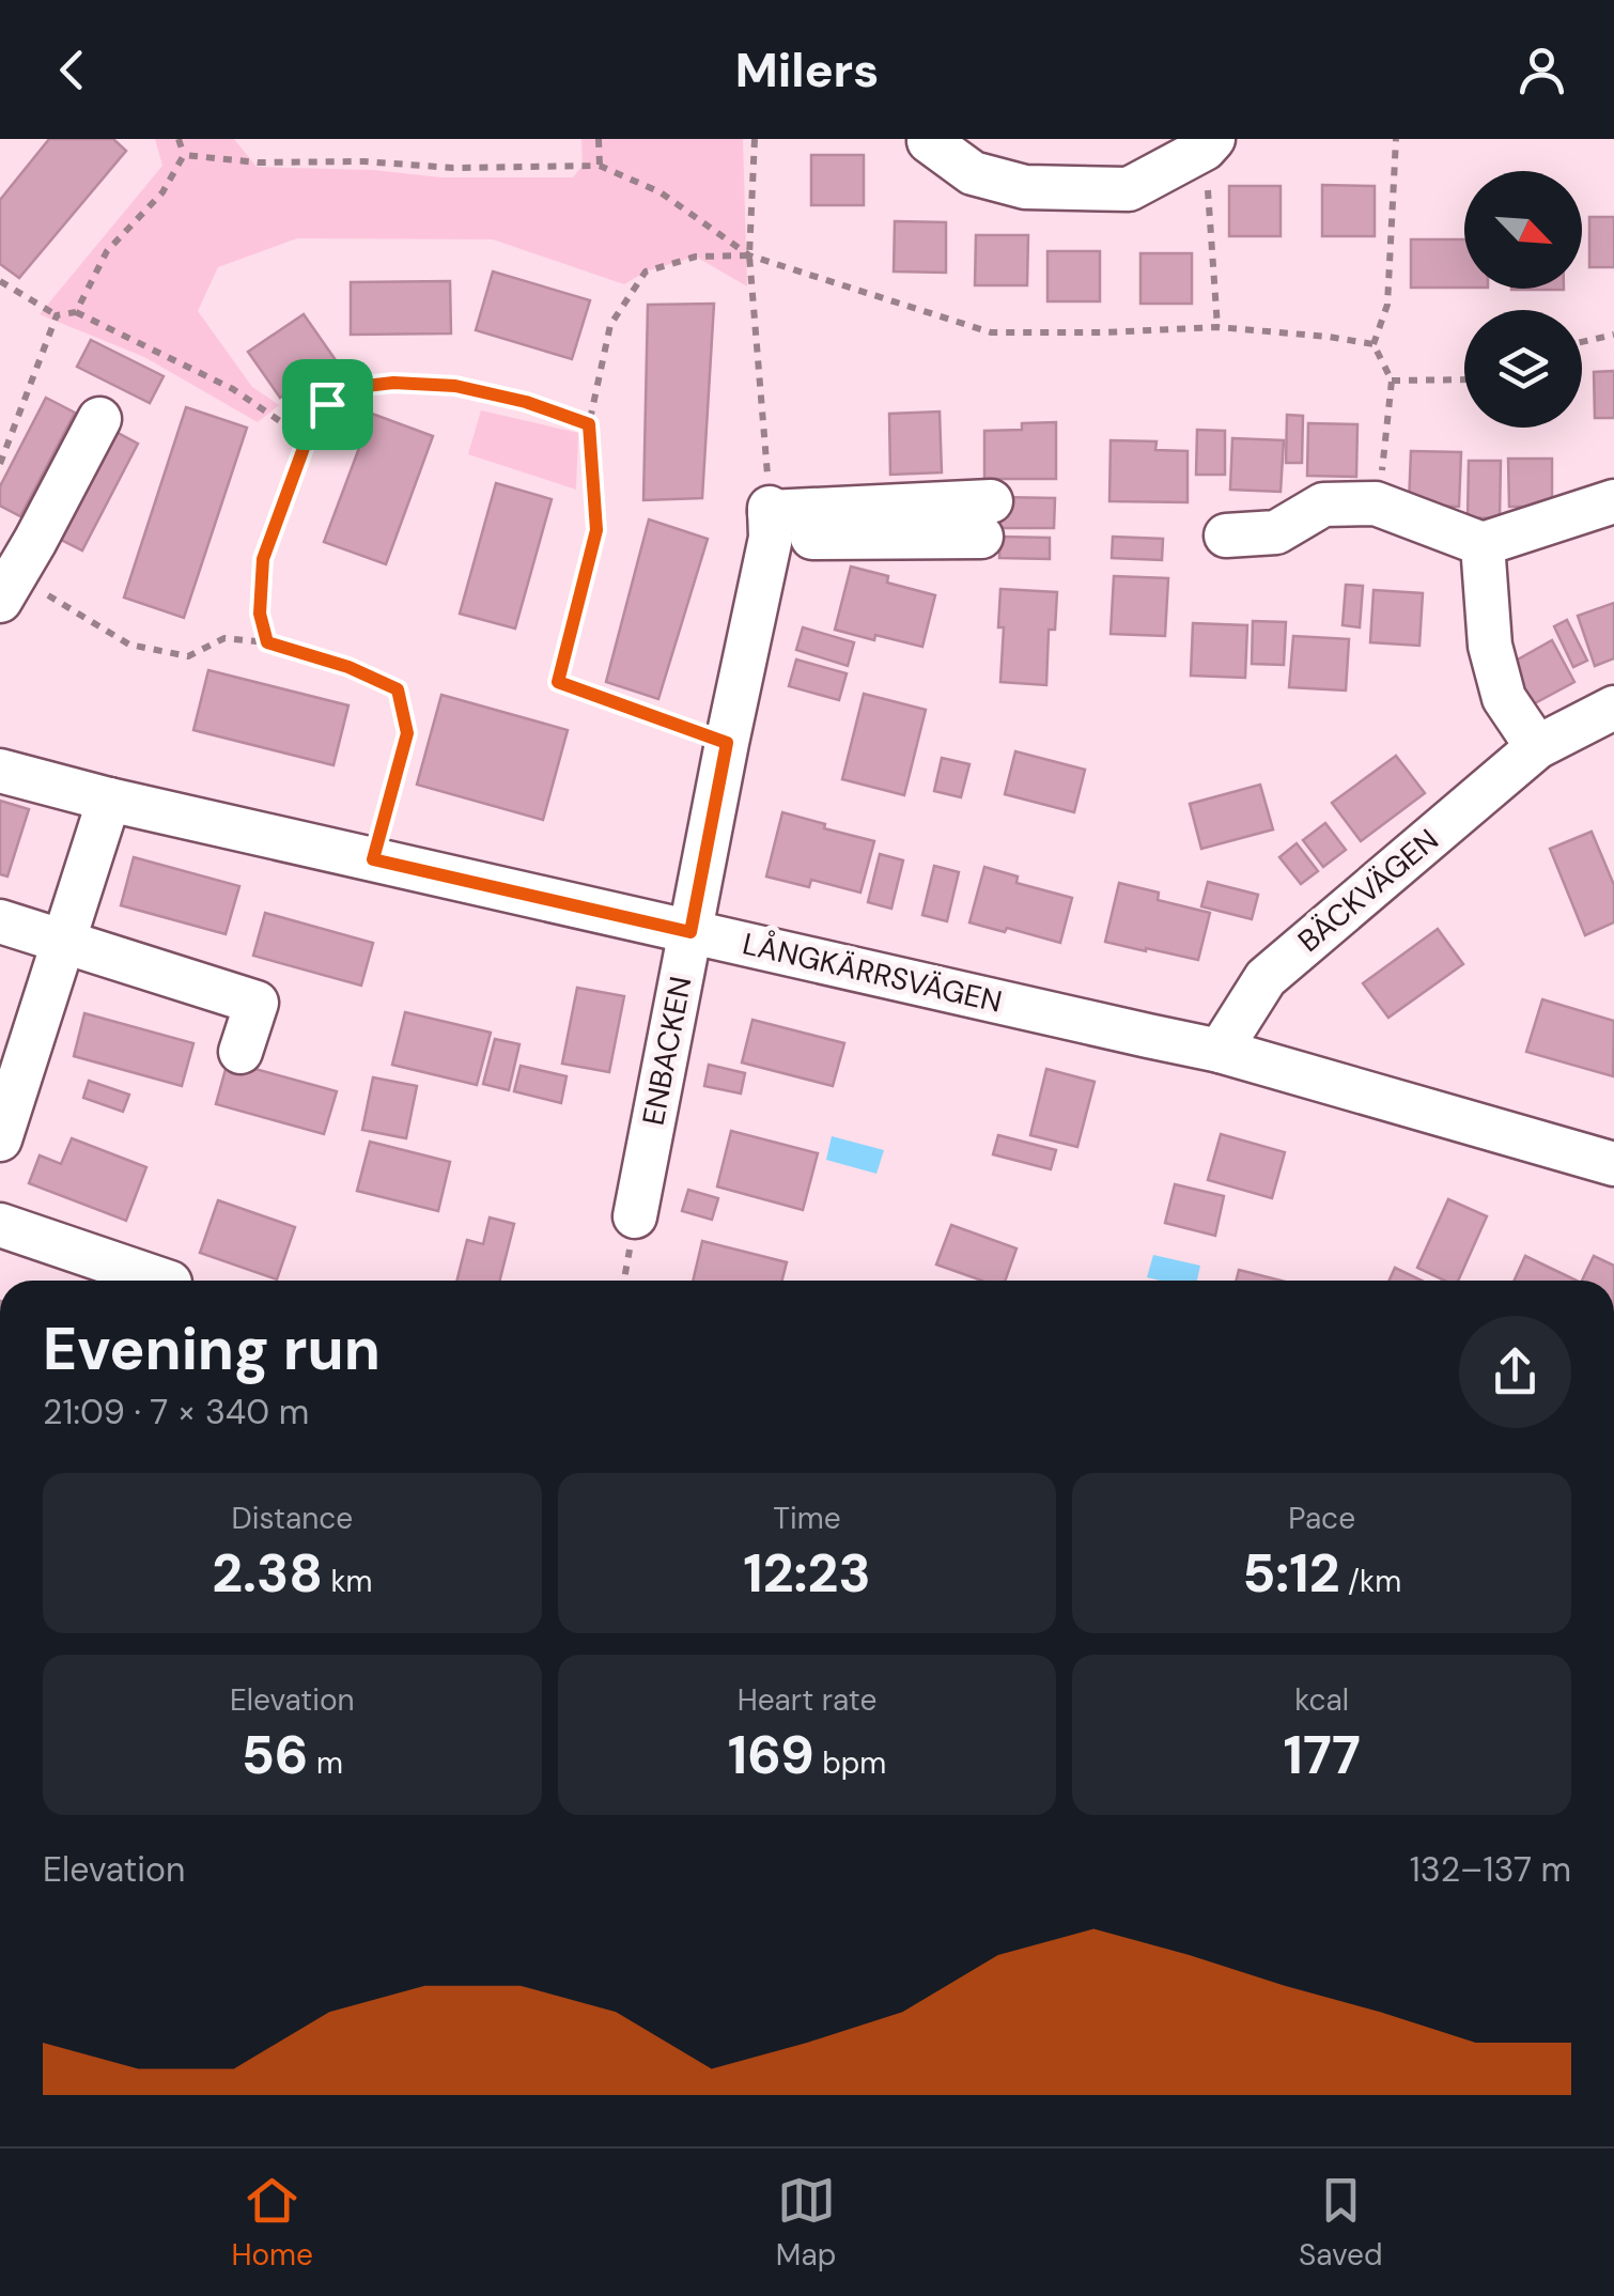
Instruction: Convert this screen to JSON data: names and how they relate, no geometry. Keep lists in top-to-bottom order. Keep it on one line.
{"streets":{"street":["BÄCKVÄGEN","LÅNGKÄRRSVÄGEN","ENBACKEN"]},"crossings":[["BÄCKVÄGEN","LÅNGKÄRRSVÄGEN"],["LÅNGKÄRRSVÄGEN","ENBACKEN"]],"north":"bottom right","page":{"header":"Milers","heading":["Evening run","21:09 · 7 × 340 m"],"stats":[["Distance","2.38 km"],["Time","12:23"],["Pace","5:12 /km"],["Elevation","56 m"],["Heart rate","169 bpm"],["kcal","177"]],"chart":["Elevation","132–137 m"],"tabs":["Home","Map","Saved"]}}
